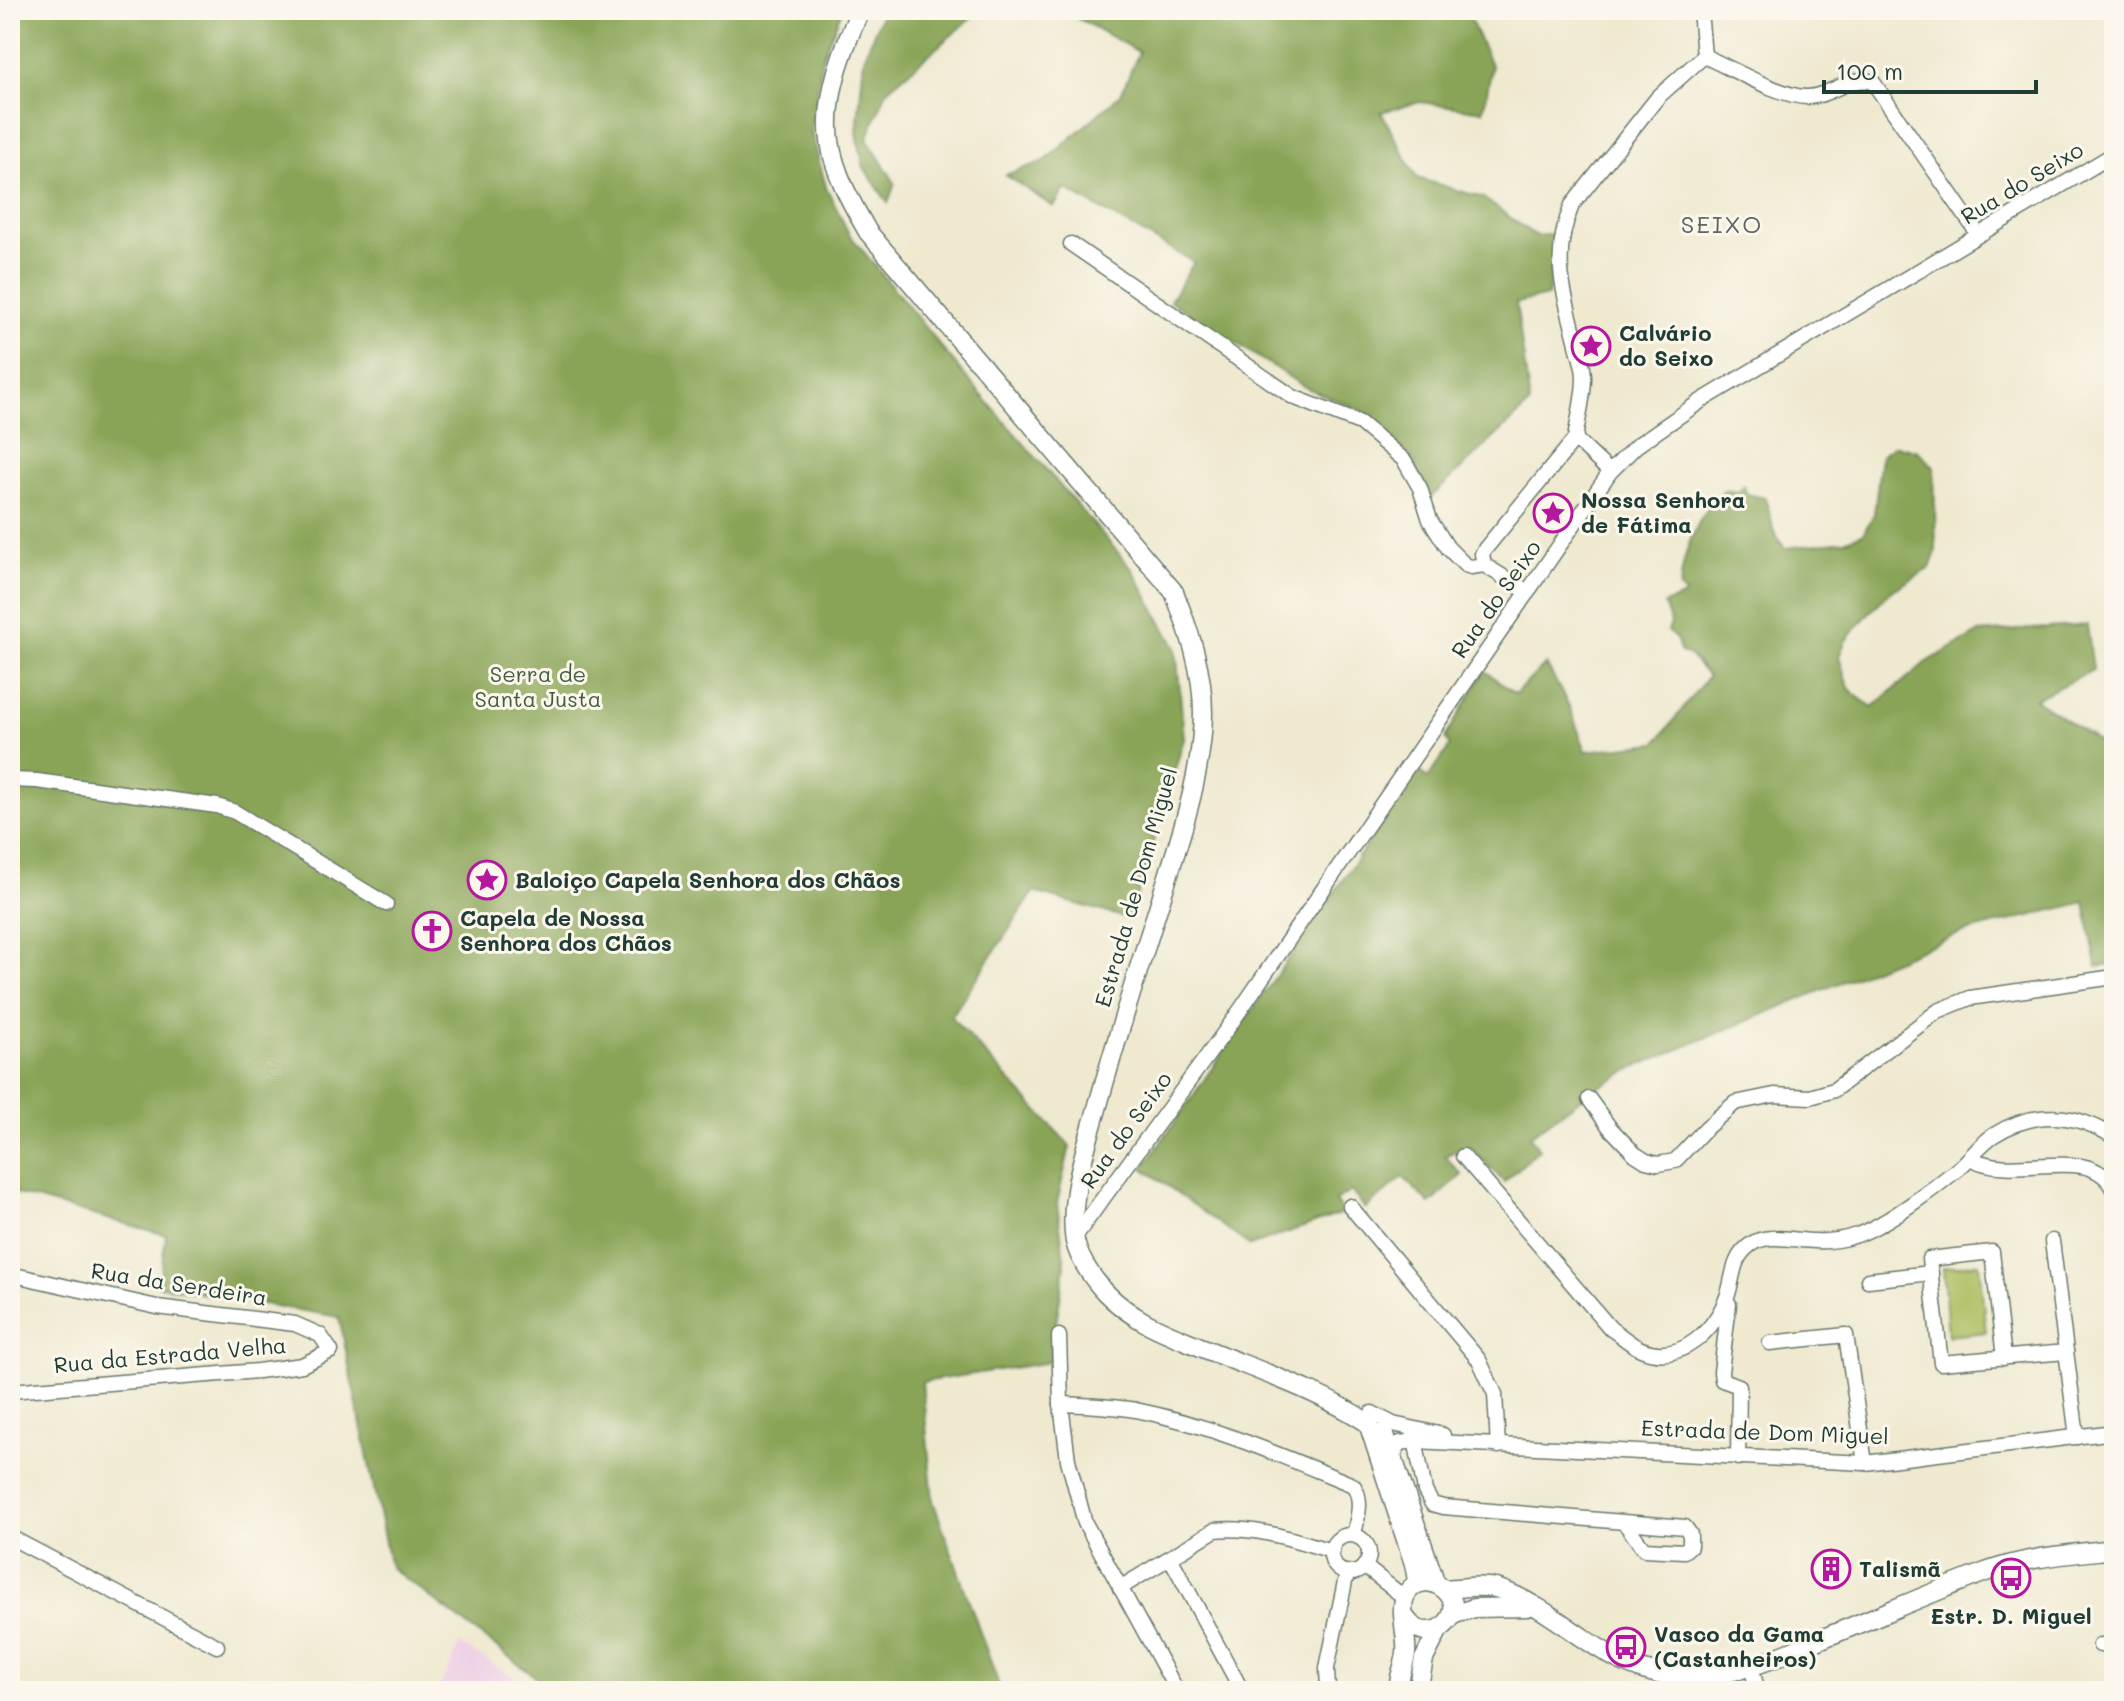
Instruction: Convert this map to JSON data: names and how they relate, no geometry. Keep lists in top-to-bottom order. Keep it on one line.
{"streets":{"main road":["Estrada de Dom Miguel"],"street":["Rua do Seixo","Rua da Serdeira","Rua da Estrada Velha"]},"crossings":[["Rua do Seixo","Estrada de Dom Miguel"],["Rua da Serdeira","Rua da Estrada Velha"]],"districts":["SEIXO"],"parks":["Serra de Santa Justa"],"places":{"place":["Calvário do Seixo","Nossa Senhora de Fátima","Baloiço Capela Senhora dos Chãos"],"church":["Capela de Nossa Senhora dos Chãos"],"building":["Talismã"],"bus stop":["Estr. D. Miguel","Vasco da Gama (Castanheiros)"]},"scale_bar":"100 m"}
